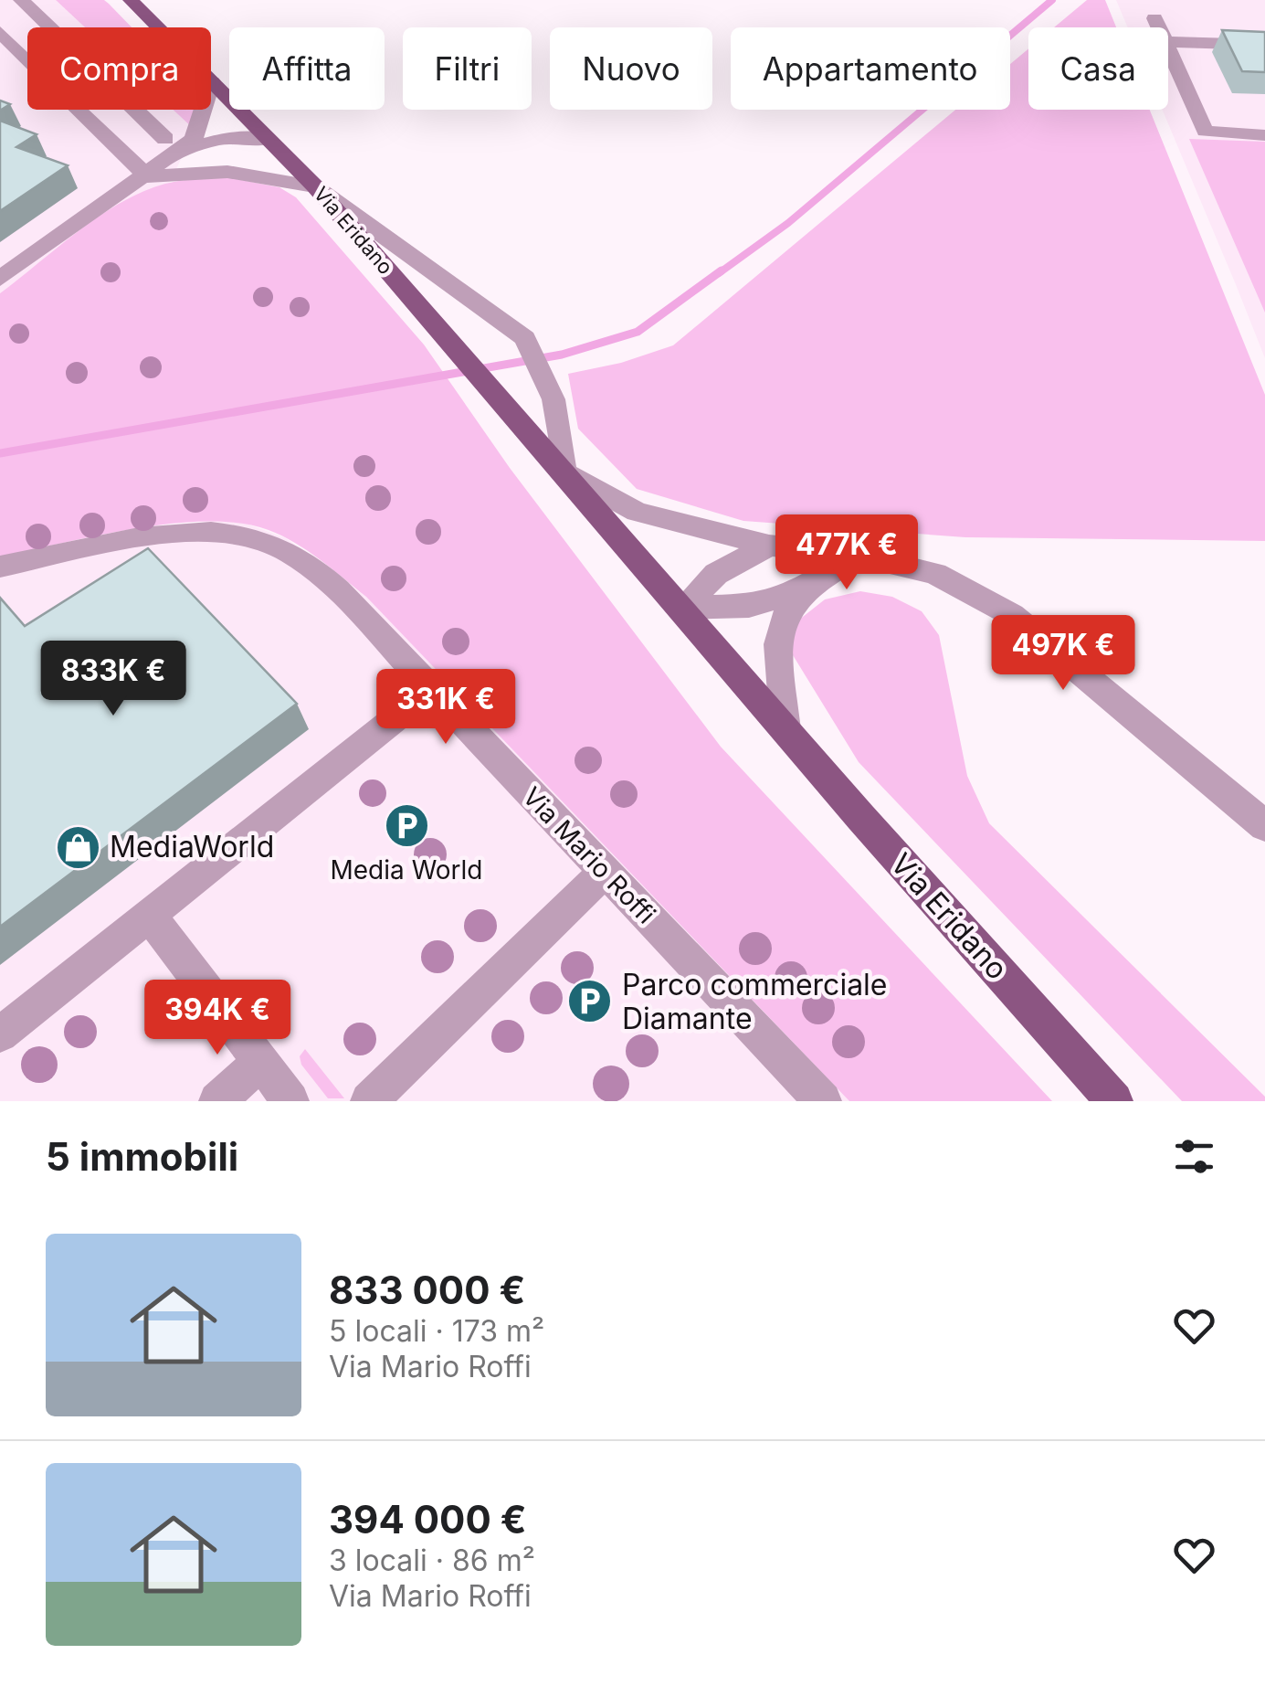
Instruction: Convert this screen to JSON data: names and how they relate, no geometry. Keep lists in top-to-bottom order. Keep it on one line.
{"streets":{"main road":["Via Eridano"],"street":["Via Mario Roffi"]},"places":{"parking":["Media World","Parco commerciale Diamante"],"shop":["MediaWorld"]},"page":{"chip":["Compra","Affitta","Filtri","Nuovo","Appartamento","Casa"],"price":["477K €","497K €","833K €","331K €","394K €"],"heading":"5 immobili","list":[{"name":"833 000 €","note":"5 locali · 173 m² · Via Mario Roffi"},{"name":"394 000 €","note":"3 locali · 86 m² · Via Mario Roffi"}]}}
